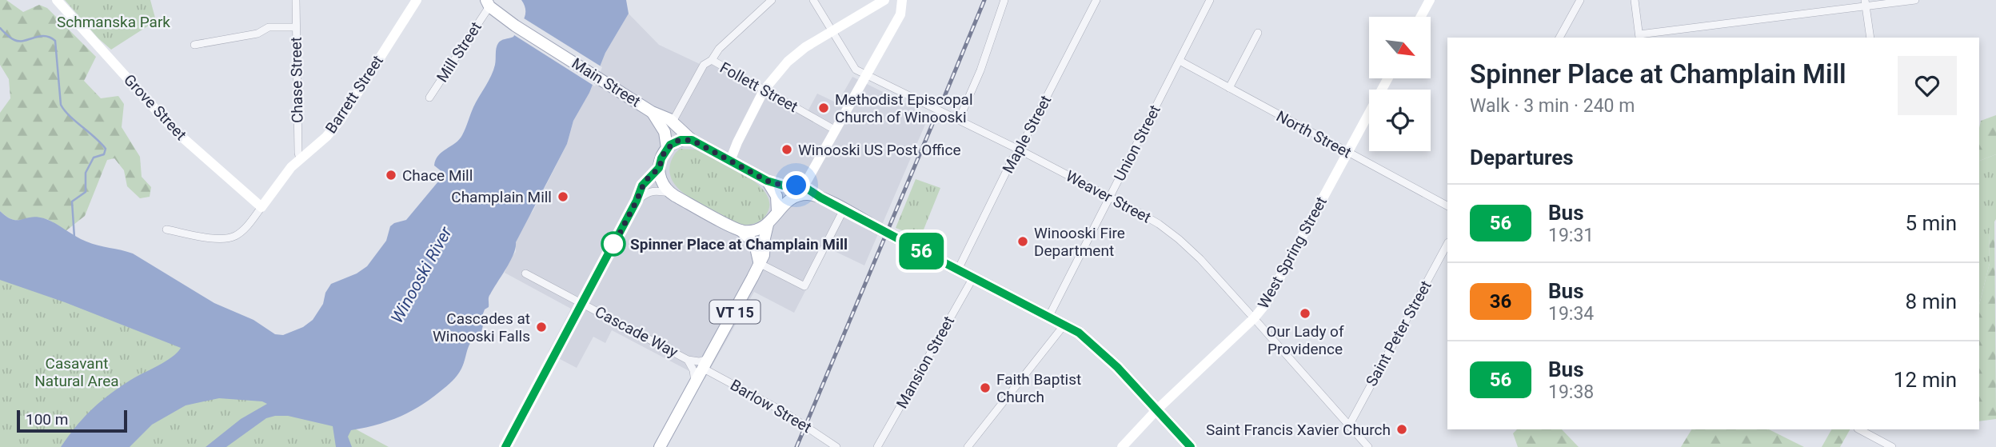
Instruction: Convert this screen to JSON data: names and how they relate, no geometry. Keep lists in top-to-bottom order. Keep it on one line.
{"streets":{"main road":["Main Street","VT 15"],"street":["Mill Street","Chase Street","Follett Street","Barrett Street","Grove Street","Maple Street","North Street","Union Street","Weaver Street","West Spring Street","Cascade Way","Saint Peter Street","Mansion Street","Barlow Street"]},"crossings":[["Mill Street","Main Street"],["Chase Street","Barrett Street"],["Main Street","Maple Street"],["Main Street","Union Street"],["Main Street","West Spring Street"],["Main Street","VT 15"],["Main Street","Mansion Street"],["Barrett Street","Grove Street"],["Maple Street","Weaver Street"],["North Street","Union Street"],["North Street","West Spring Street"],["Union Street","Weaver Street"],["Weaver Street","West Spring Street"],["Weaver Street","Saint Peter Street"],["VT 15","Cascade Way"],["VT 15","Barlow Street"],["Cascade Way","Barlow Street"]],"water":["Winooski River"],"parks":["Schmanska Park","Casavant Natural Area"],"places":["Methodist Episcopal Church of Winooski","Winooski US Post Office","Chace Mill","Champlain Mill","Winooski Fire Department","Spinner Place at Champlain Mill","Our Lady of Providence","Cascades at Winooski Falls","Faith Baptist Church","Saint Francis Xavier Church"],"lines":["bus line 56"],"scale_bar":"100 m","north":"bottom right","page":{"on_map":"56","heading":[["Spinner Place at Champlain Mill","Walk · 3 min · 240 m"],"Departures"],"list":[{"mark":"56","name":"Bus","note":"19:31","value":"5 min"},{"mark":"36","name":"Bus","note":"19:34","value":"8 min"},{"mark":"56","name":"Bus","note":"19:38","value":"12 min"}],"scale":"100 m"}}
